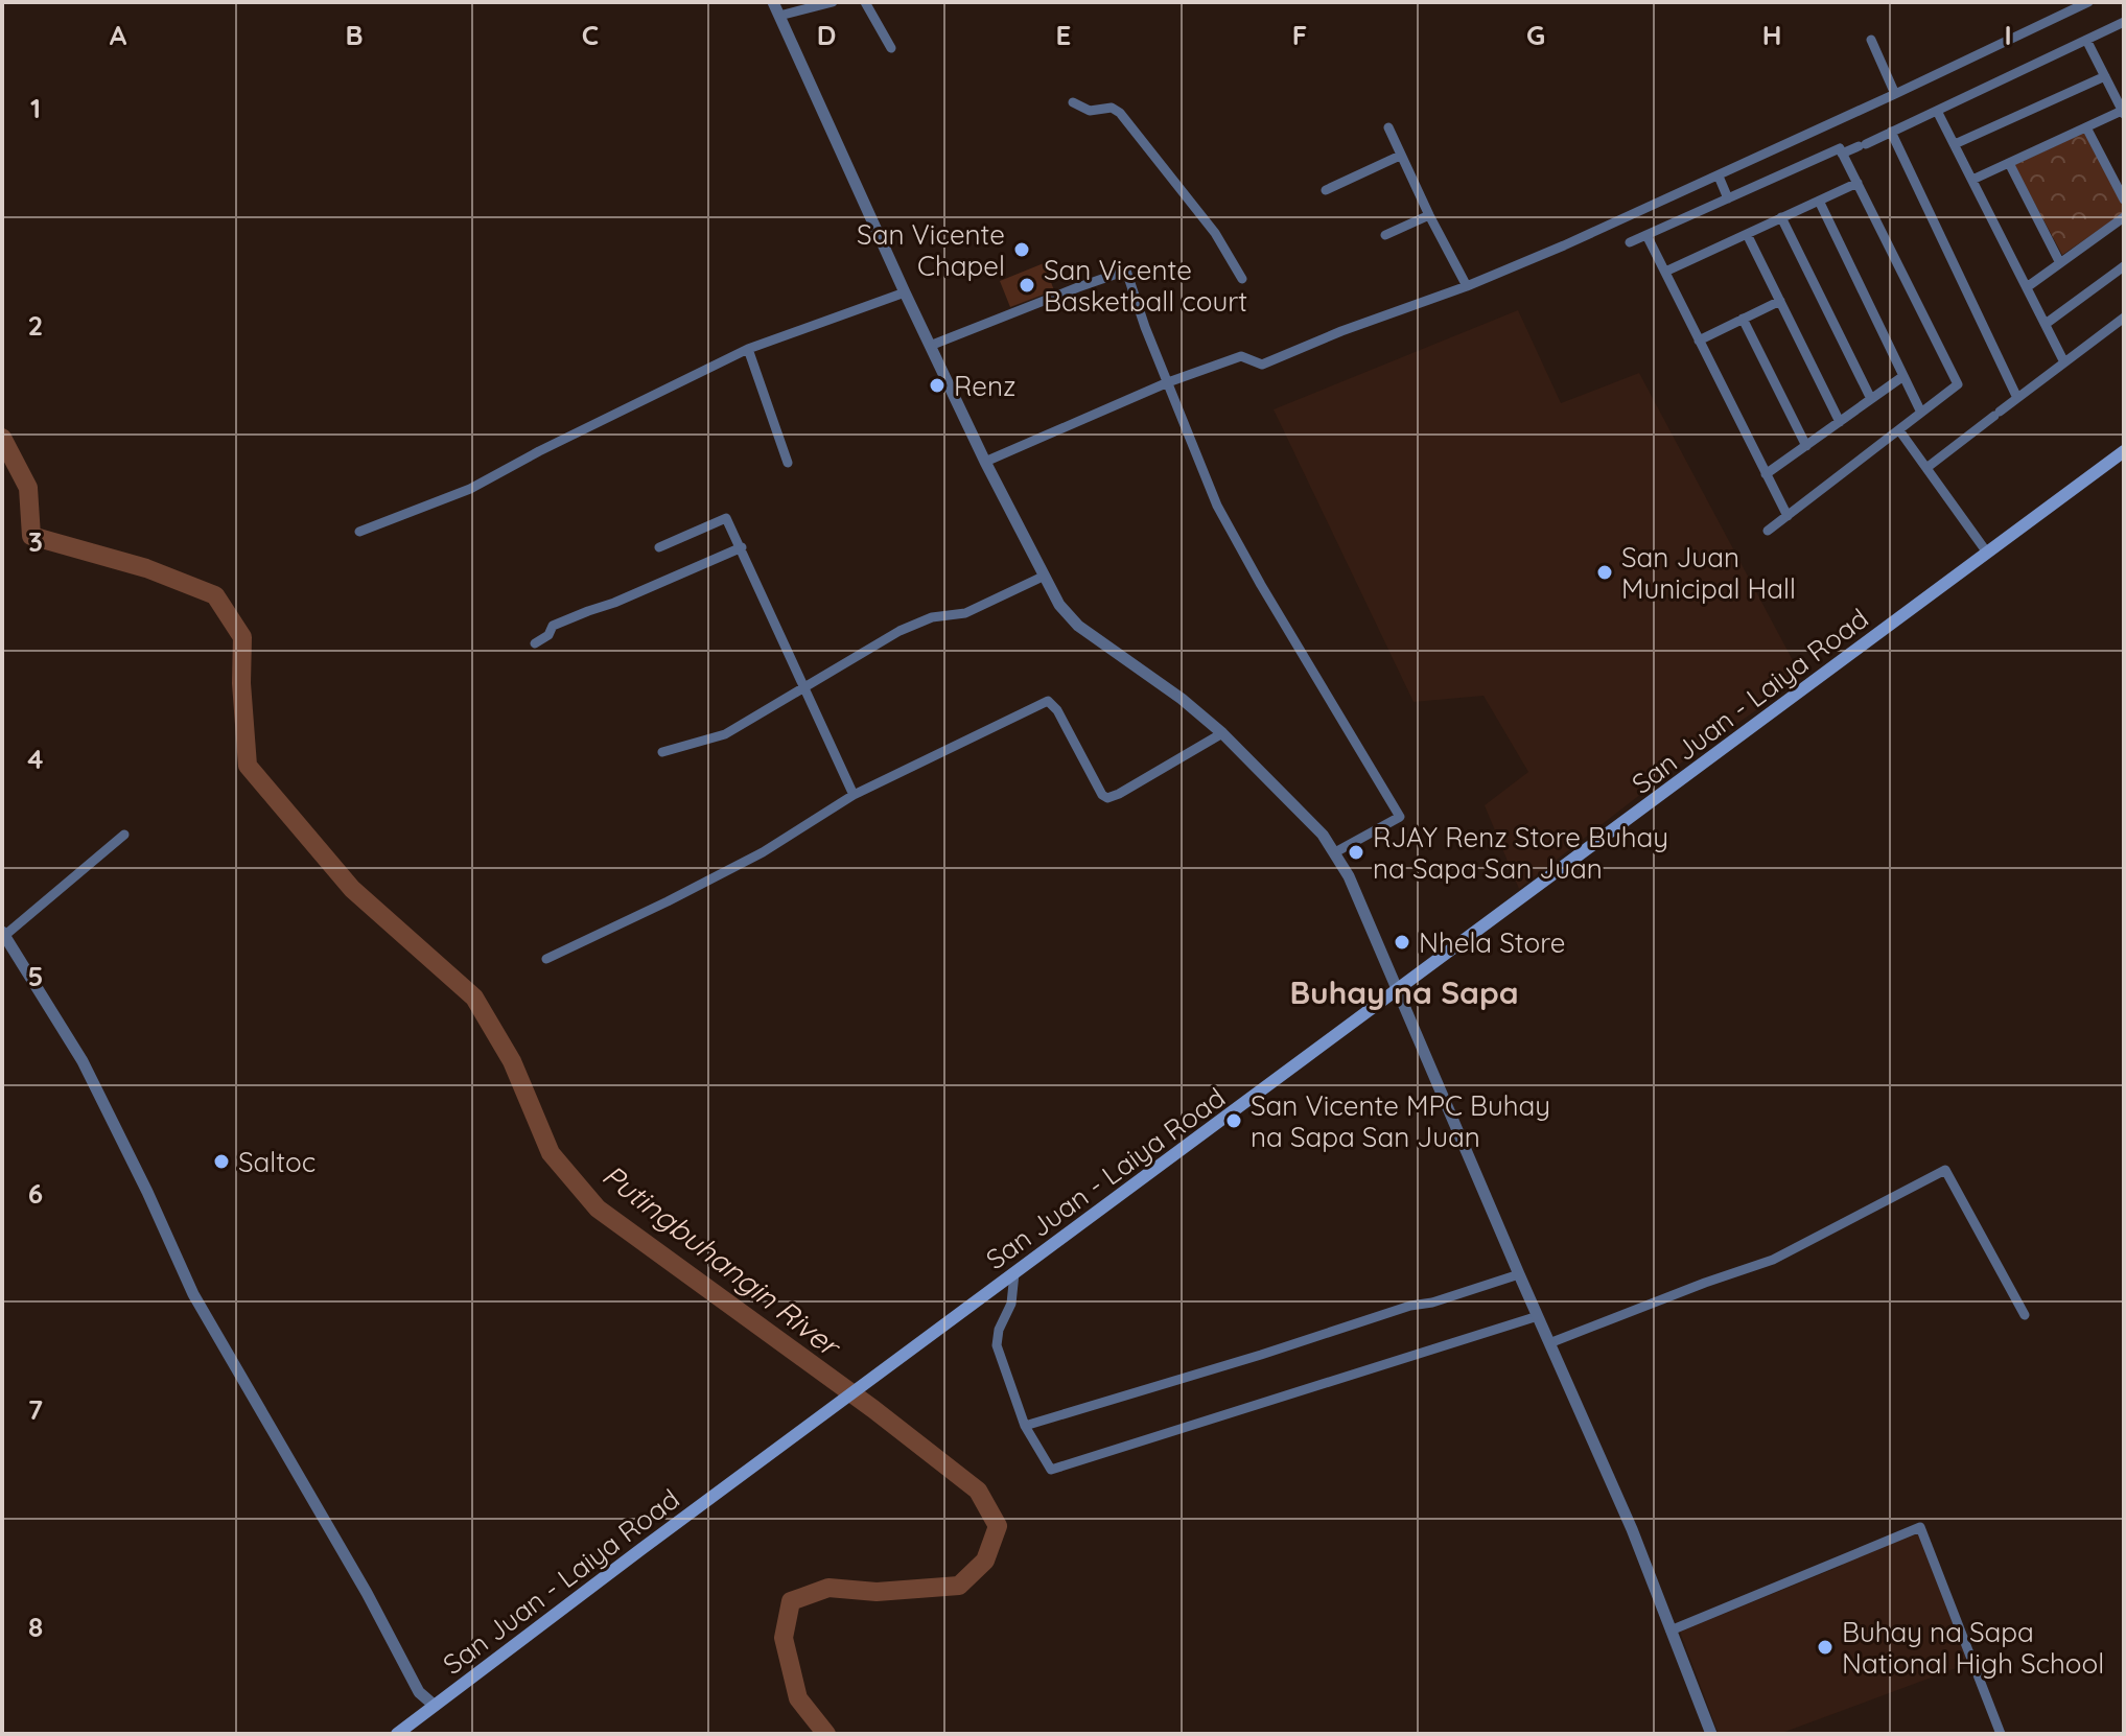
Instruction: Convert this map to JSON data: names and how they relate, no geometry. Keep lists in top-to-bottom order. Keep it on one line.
{"streets":{"main road":["San Juan - Laiya Road"]},"districts":["Buhay na Sapa"],"water":["Putingbuhangin River"],"places":["San Vicente Chapel","San Vicente Basketball court","Renz","San Juan Municipal Hall","RJAY Renz Store Buhay na Sapa San Juan","Nhela Store","San Vicente MPC Buhay na Sapa San Juan","Saltoc","Buhay na Sapa National High School"],"grid":{"columns":["A","B","C","D","E","F","G","H","I"],"rows":["1","2","3","4","5","6","7","8"]}}
